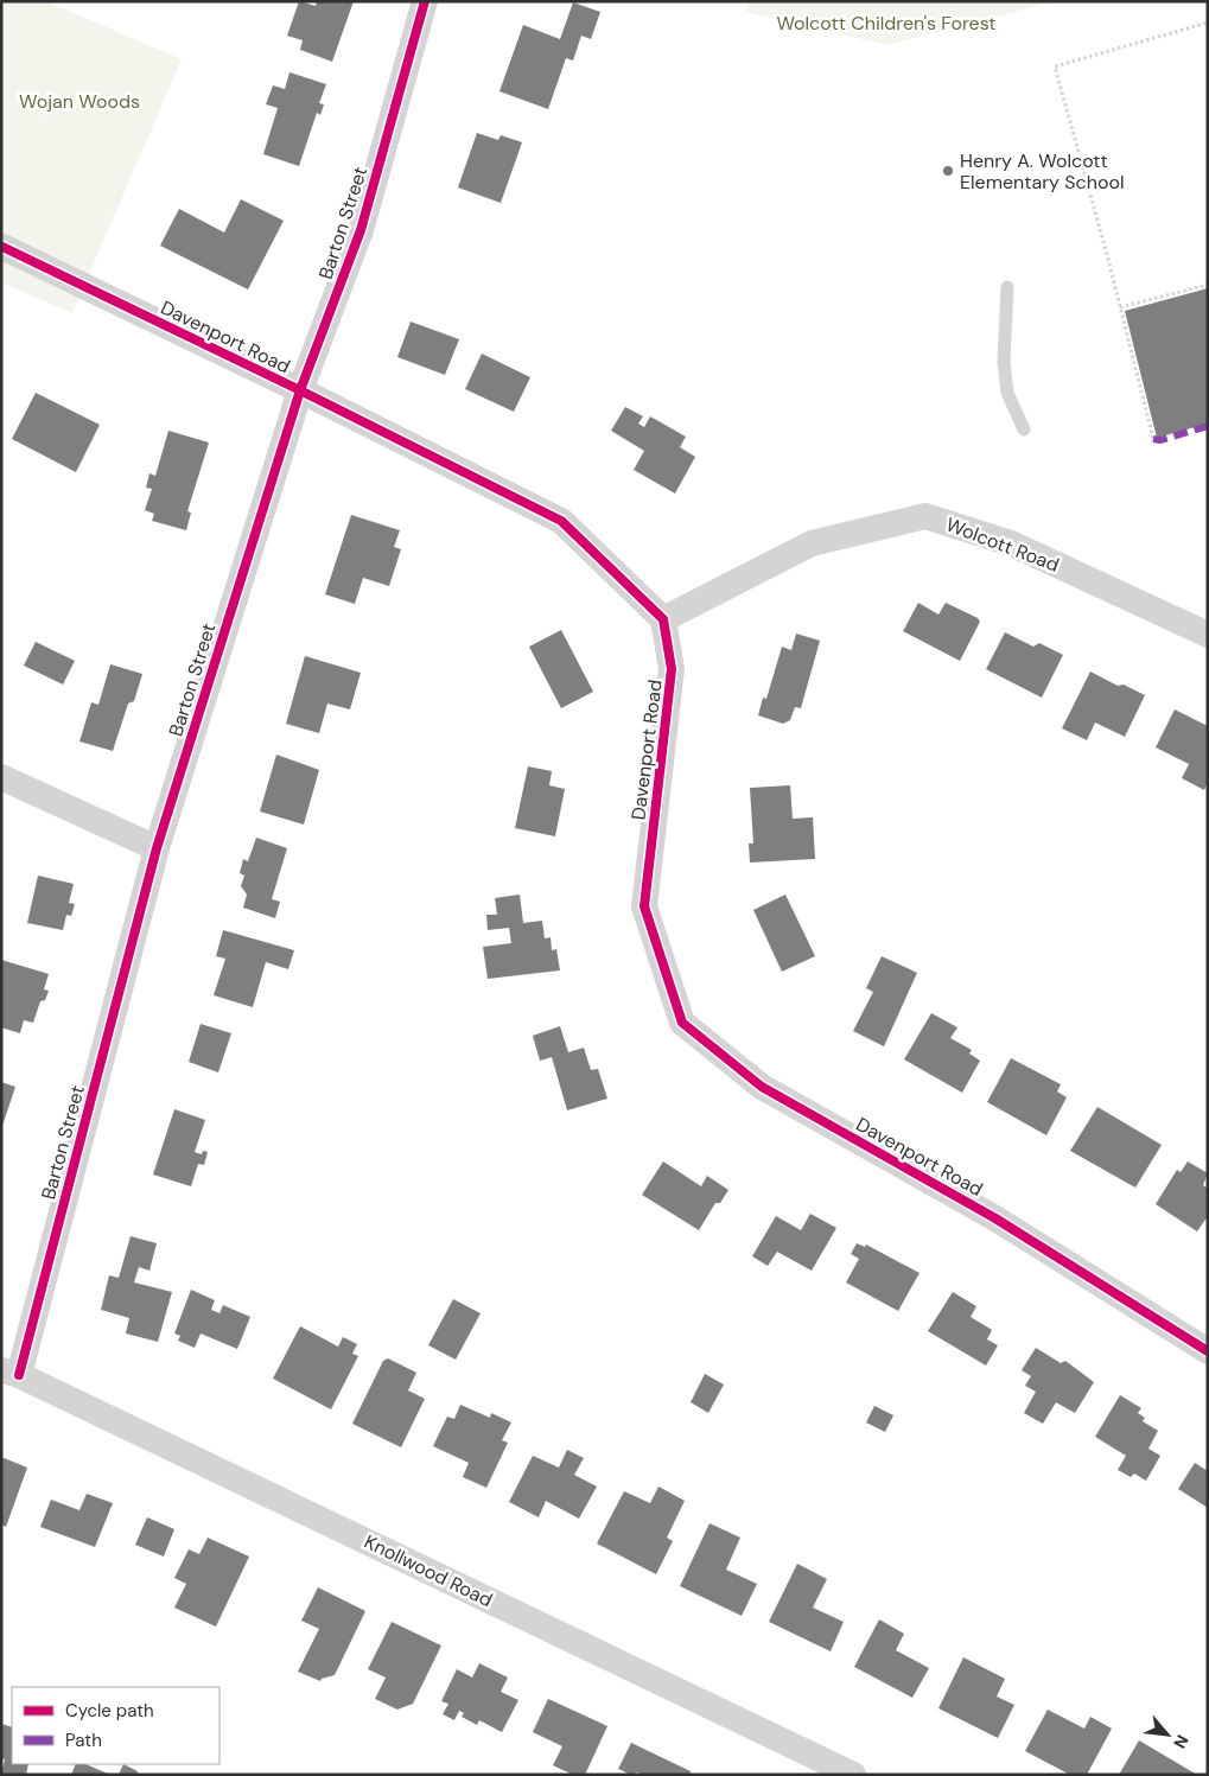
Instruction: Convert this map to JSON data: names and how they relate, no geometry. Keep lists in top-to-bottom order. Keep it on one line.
{"streets":{"street":["Barton Street","Davenport Road","Wolcott Road","Knollwood Road"]},"crossings":[["Barton Street","Davenport Road"],["Barton Street","Knollwood Road"],["Davenport Road","Wolcott Road"]],"parks":["Wolcott Children's Forest","Wojan Woods"],"places":["Henry A. Wolcott Elementary School"],"legend":["Cycle path","Path"],"north":"bottom right"}
